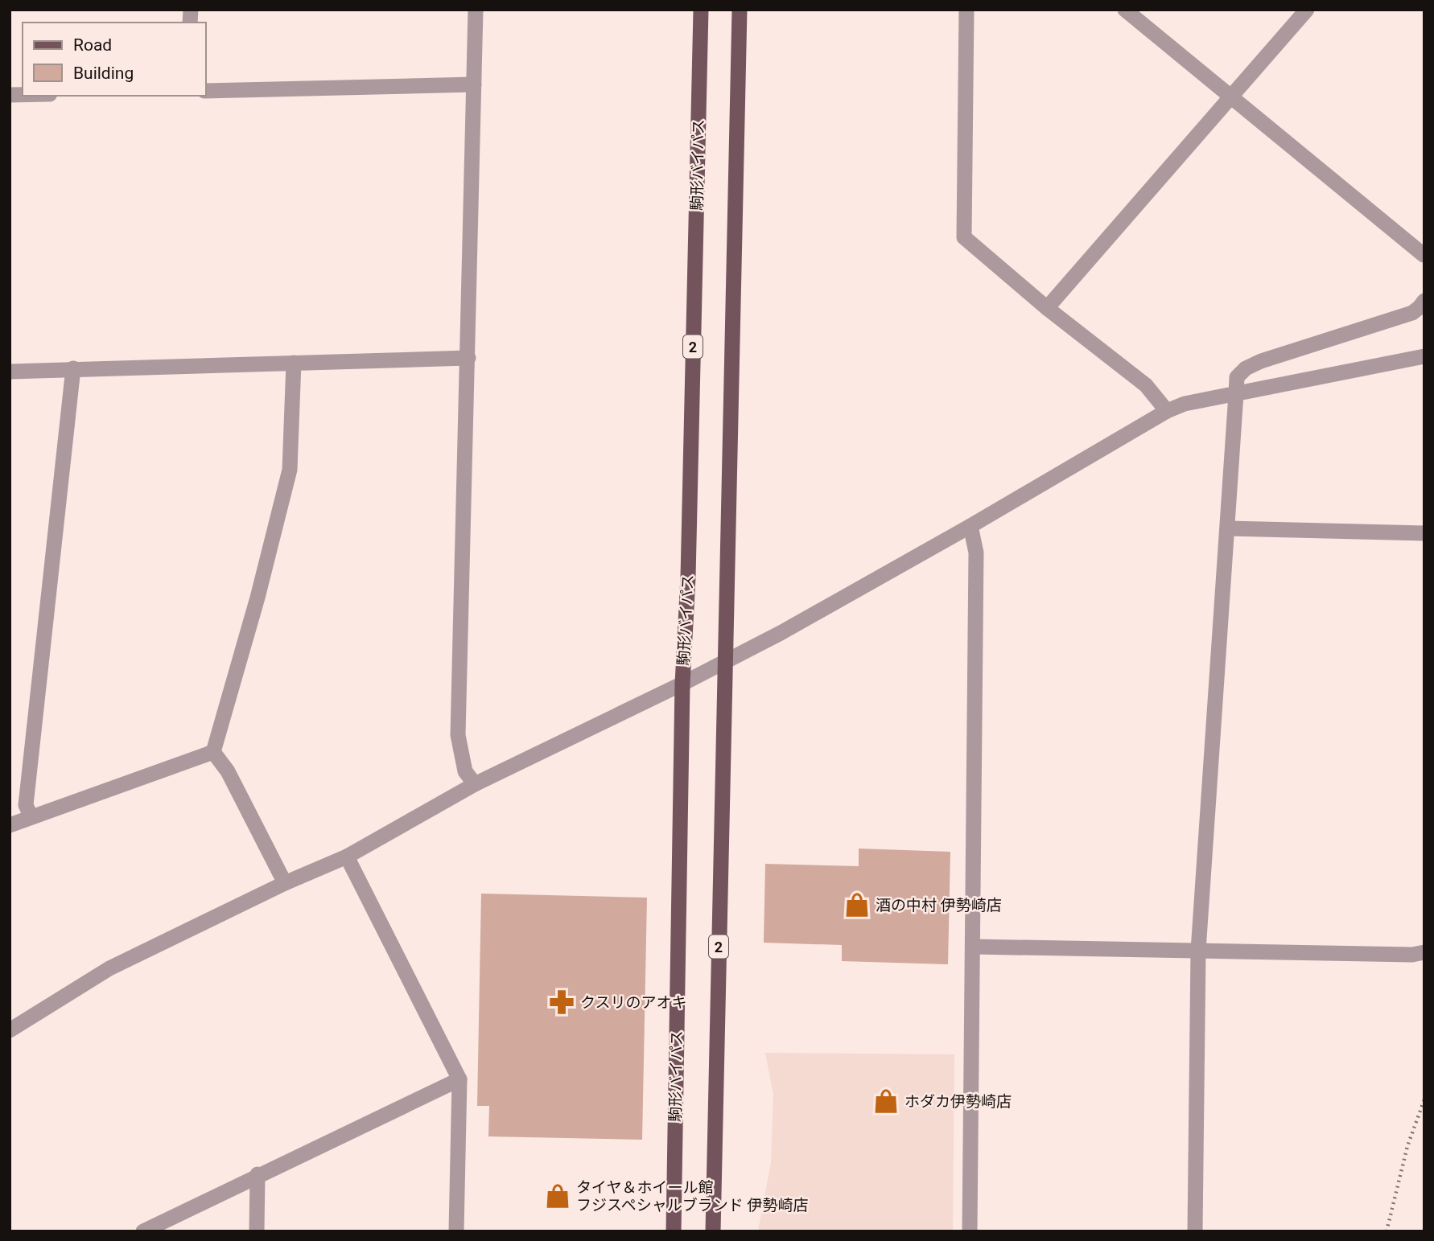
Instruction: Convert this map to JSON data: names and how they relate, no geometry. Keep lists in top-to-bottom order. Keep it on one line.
{"streets":{"main road":["駒形バイパス","2"]},"places":{"shop":["酒の中村 伊勢崎店","ホダカ伊勢崎店","タイヤ＆ホイール館 フジスペシャルブランド 伊勢崎店"],"pharmacy":["クスリのアオキ"]},"legend":["Road","Building"]}
